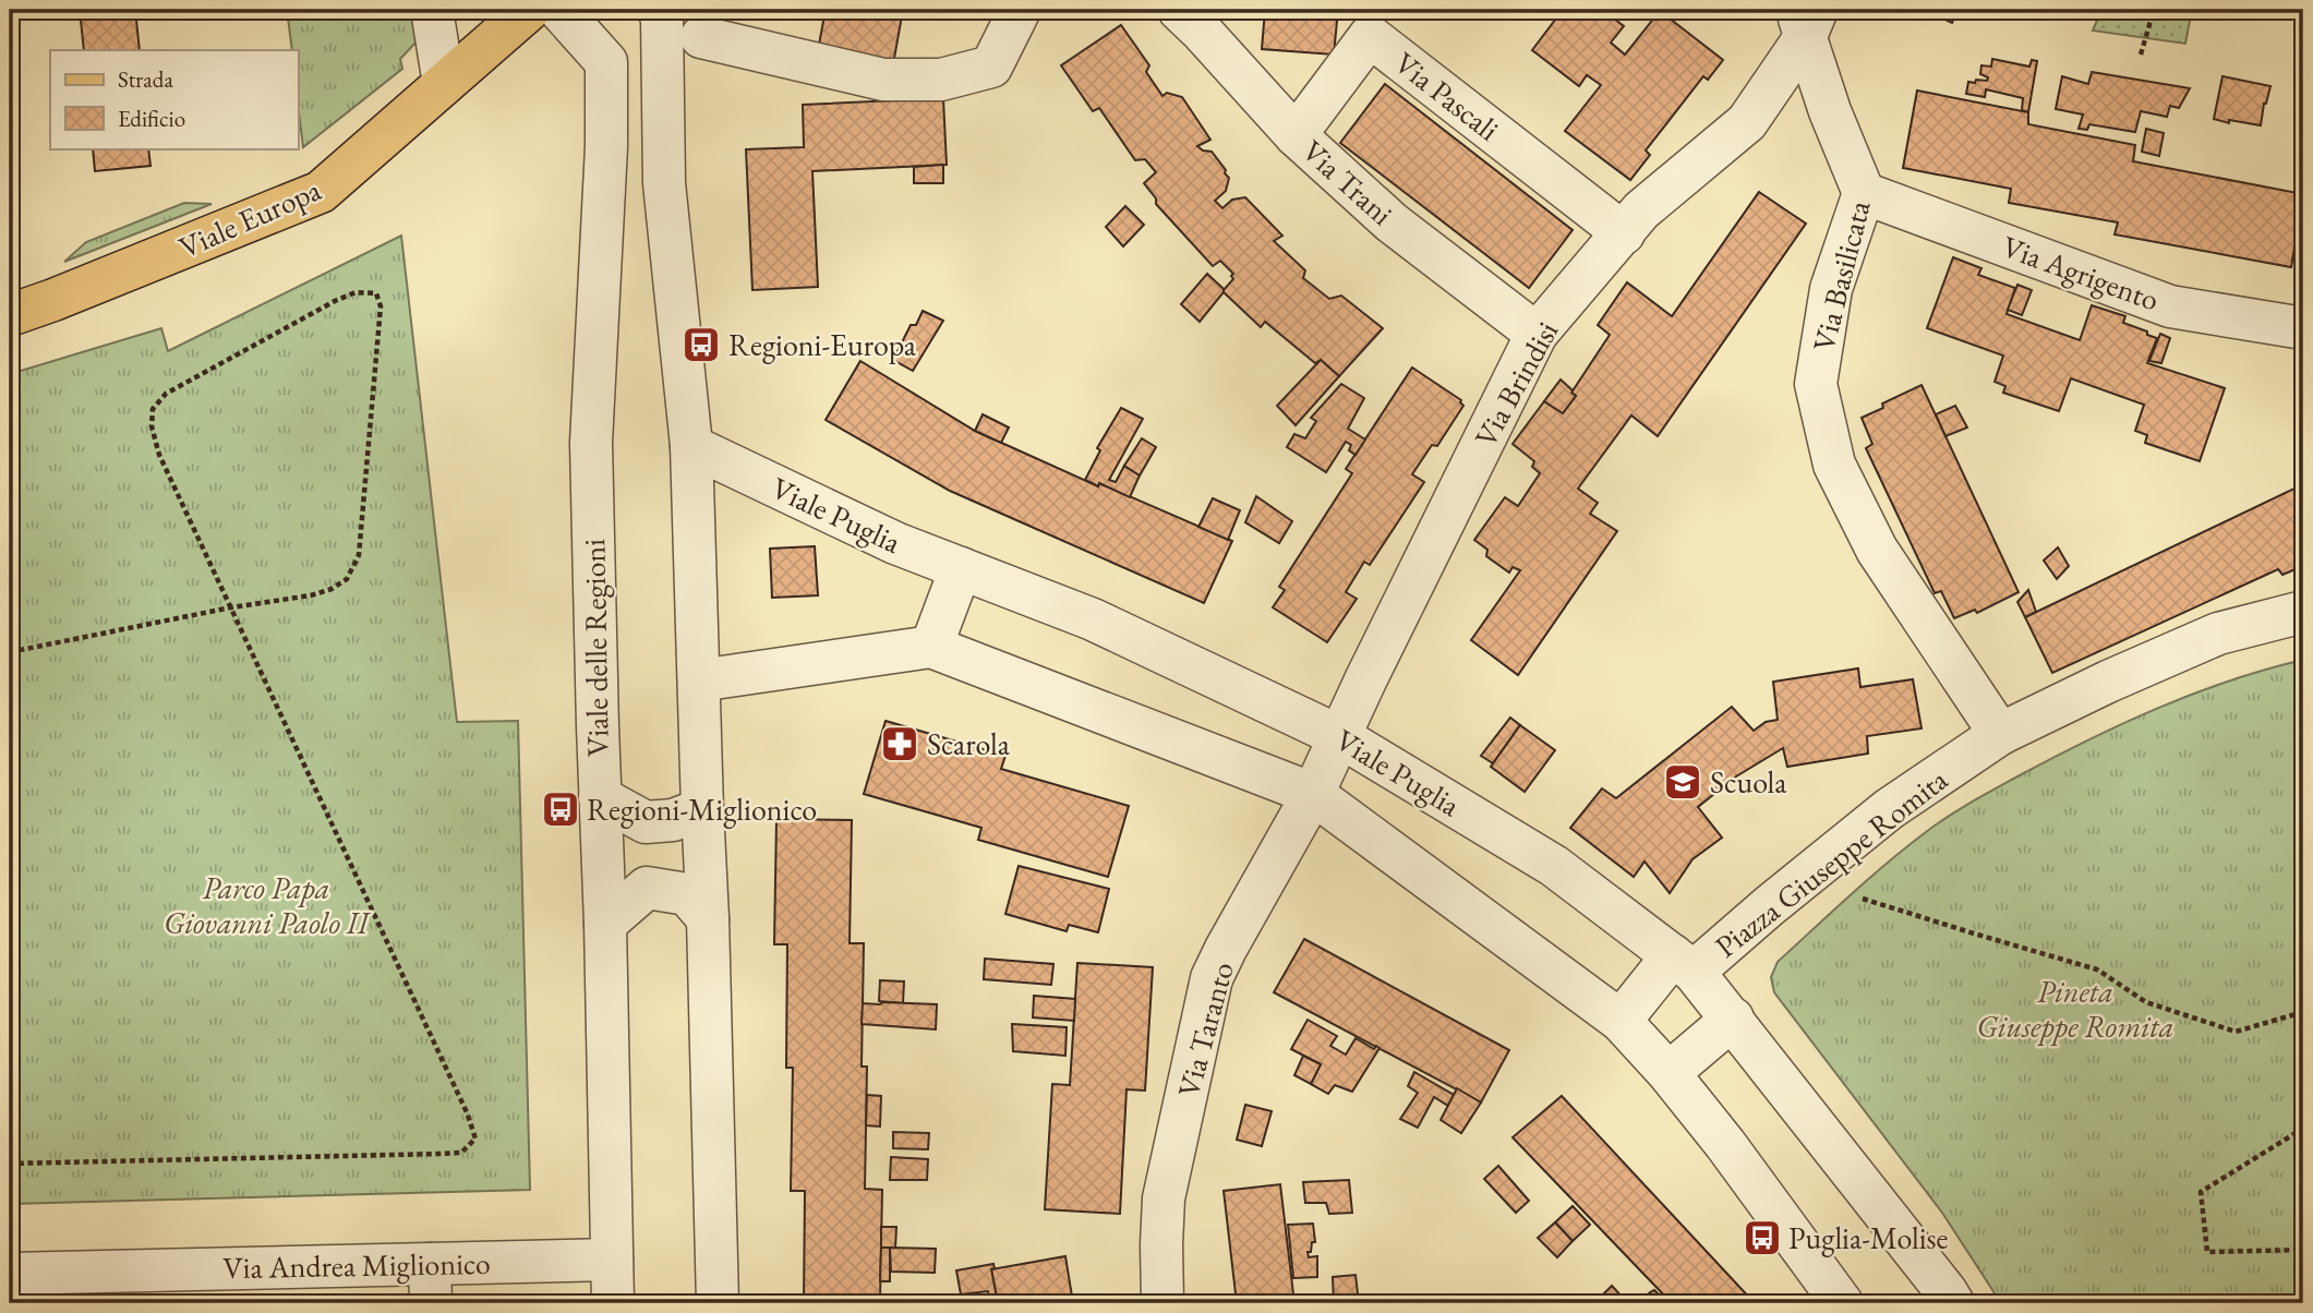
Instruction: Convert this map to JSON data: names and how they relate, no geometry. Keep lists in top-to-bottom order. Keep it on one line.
{"streets":{"main road":["Viale Europa"],"street":["Via Pascali","Via Trani","Via Agrigento","Via Basilicata","Via Brindisi","Viale Puglia","Viale delle Regioni","Piazza Giuseppe Romita","Via Taranto","Via Andrea Miglionico"]},"crossings":[["Via Pascali","Via Trani"],["Via Pascali","Via Brindisi"],["Via Trani","Via Brindisi"],["Via Agrigento","Via Basilicata"],["Via Basilicata","Via Brindisi"],["Via Basilicata","Piazza Giuseppe Romita"],["Via Brindisi","Viale Puglia"],["Via Brindisi","Via Taranto"],["Viale Puglia","Piazza Giuseppe Romita"],["Viale Puglia","Via Taranto"],["Viale delle Regioni","Via Andrea Miglionico"]],"parks":["Parco Papa Giovanni Paolo II","Pineta Giuseppe Romita"],"places":{"bus stop":["Regioni-Europa","Regioni-Miglionico","Puglia-Molise"],"pharmacy":["Scarola"],"school or university":["Scuola"]},"legend":["Strada","Edificio"]}
